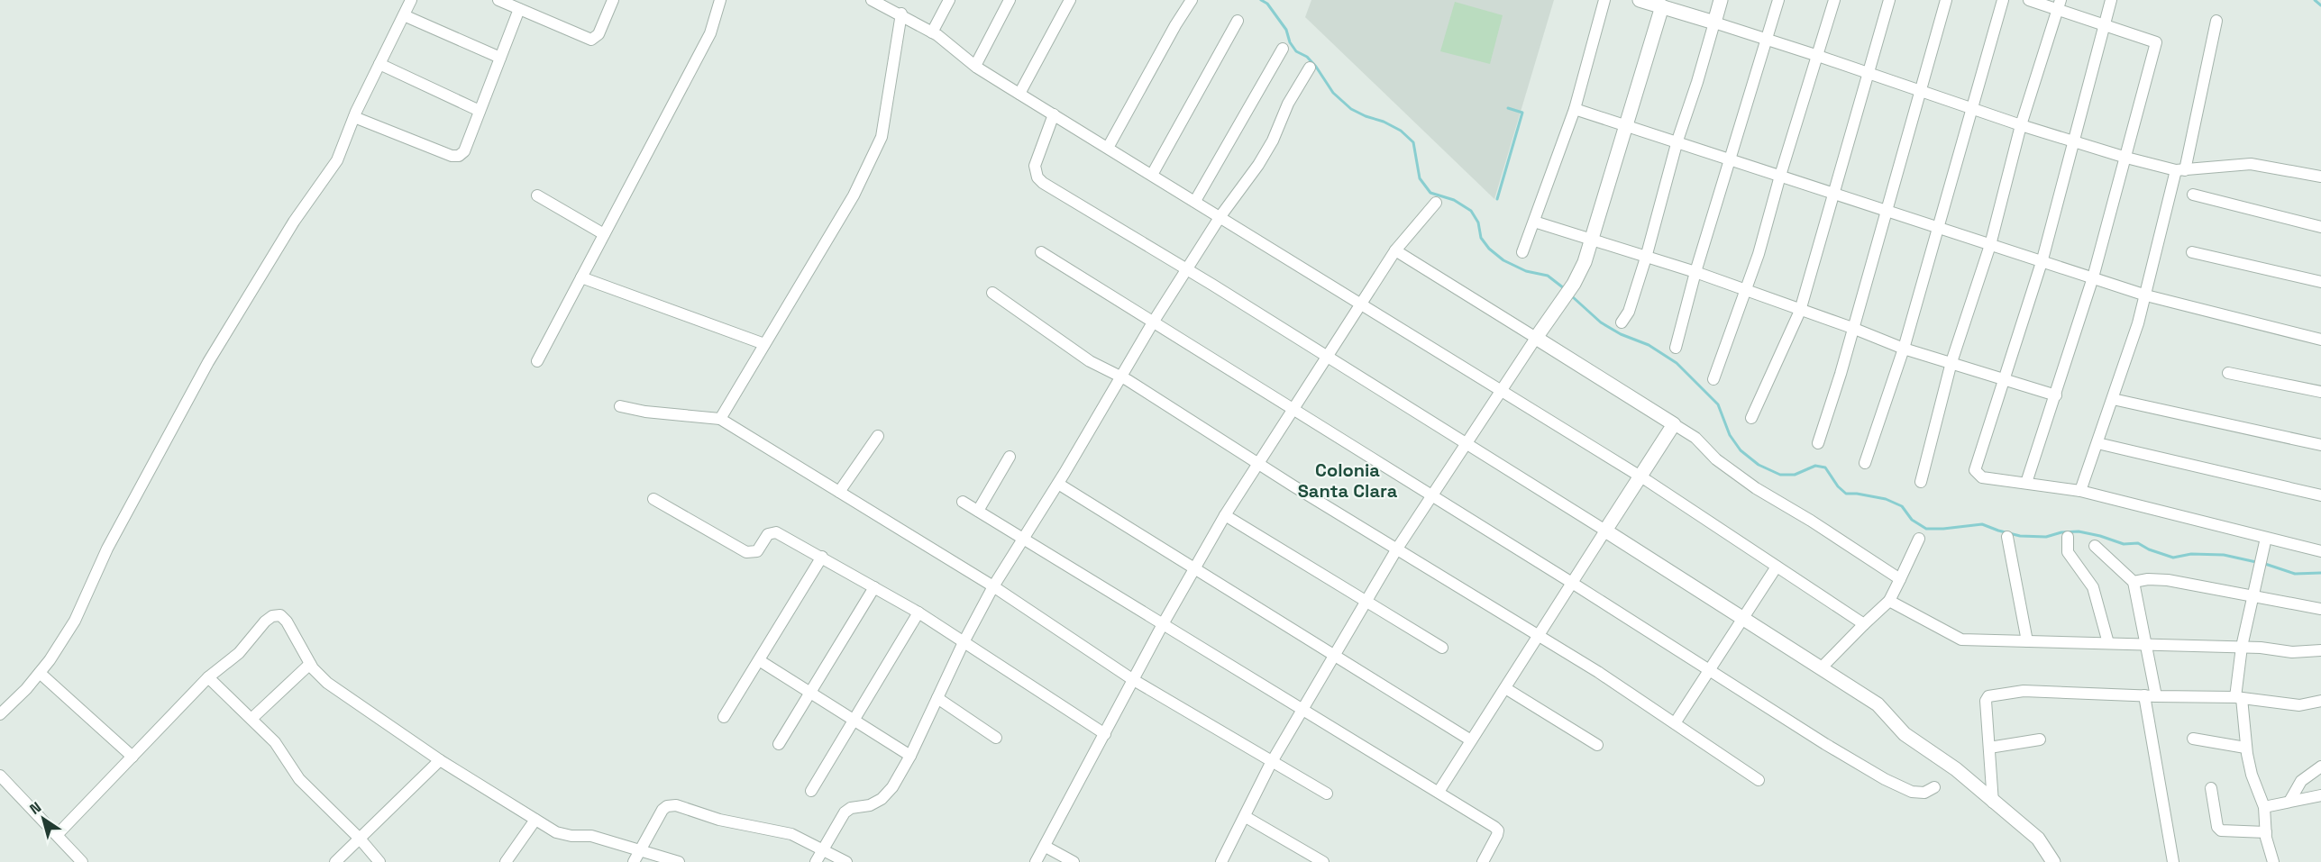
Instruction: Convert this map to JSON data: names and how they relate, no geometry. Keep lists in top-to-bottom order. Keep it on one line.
{"districts":["Colonia Santa Clara"],"north":"top left"}
